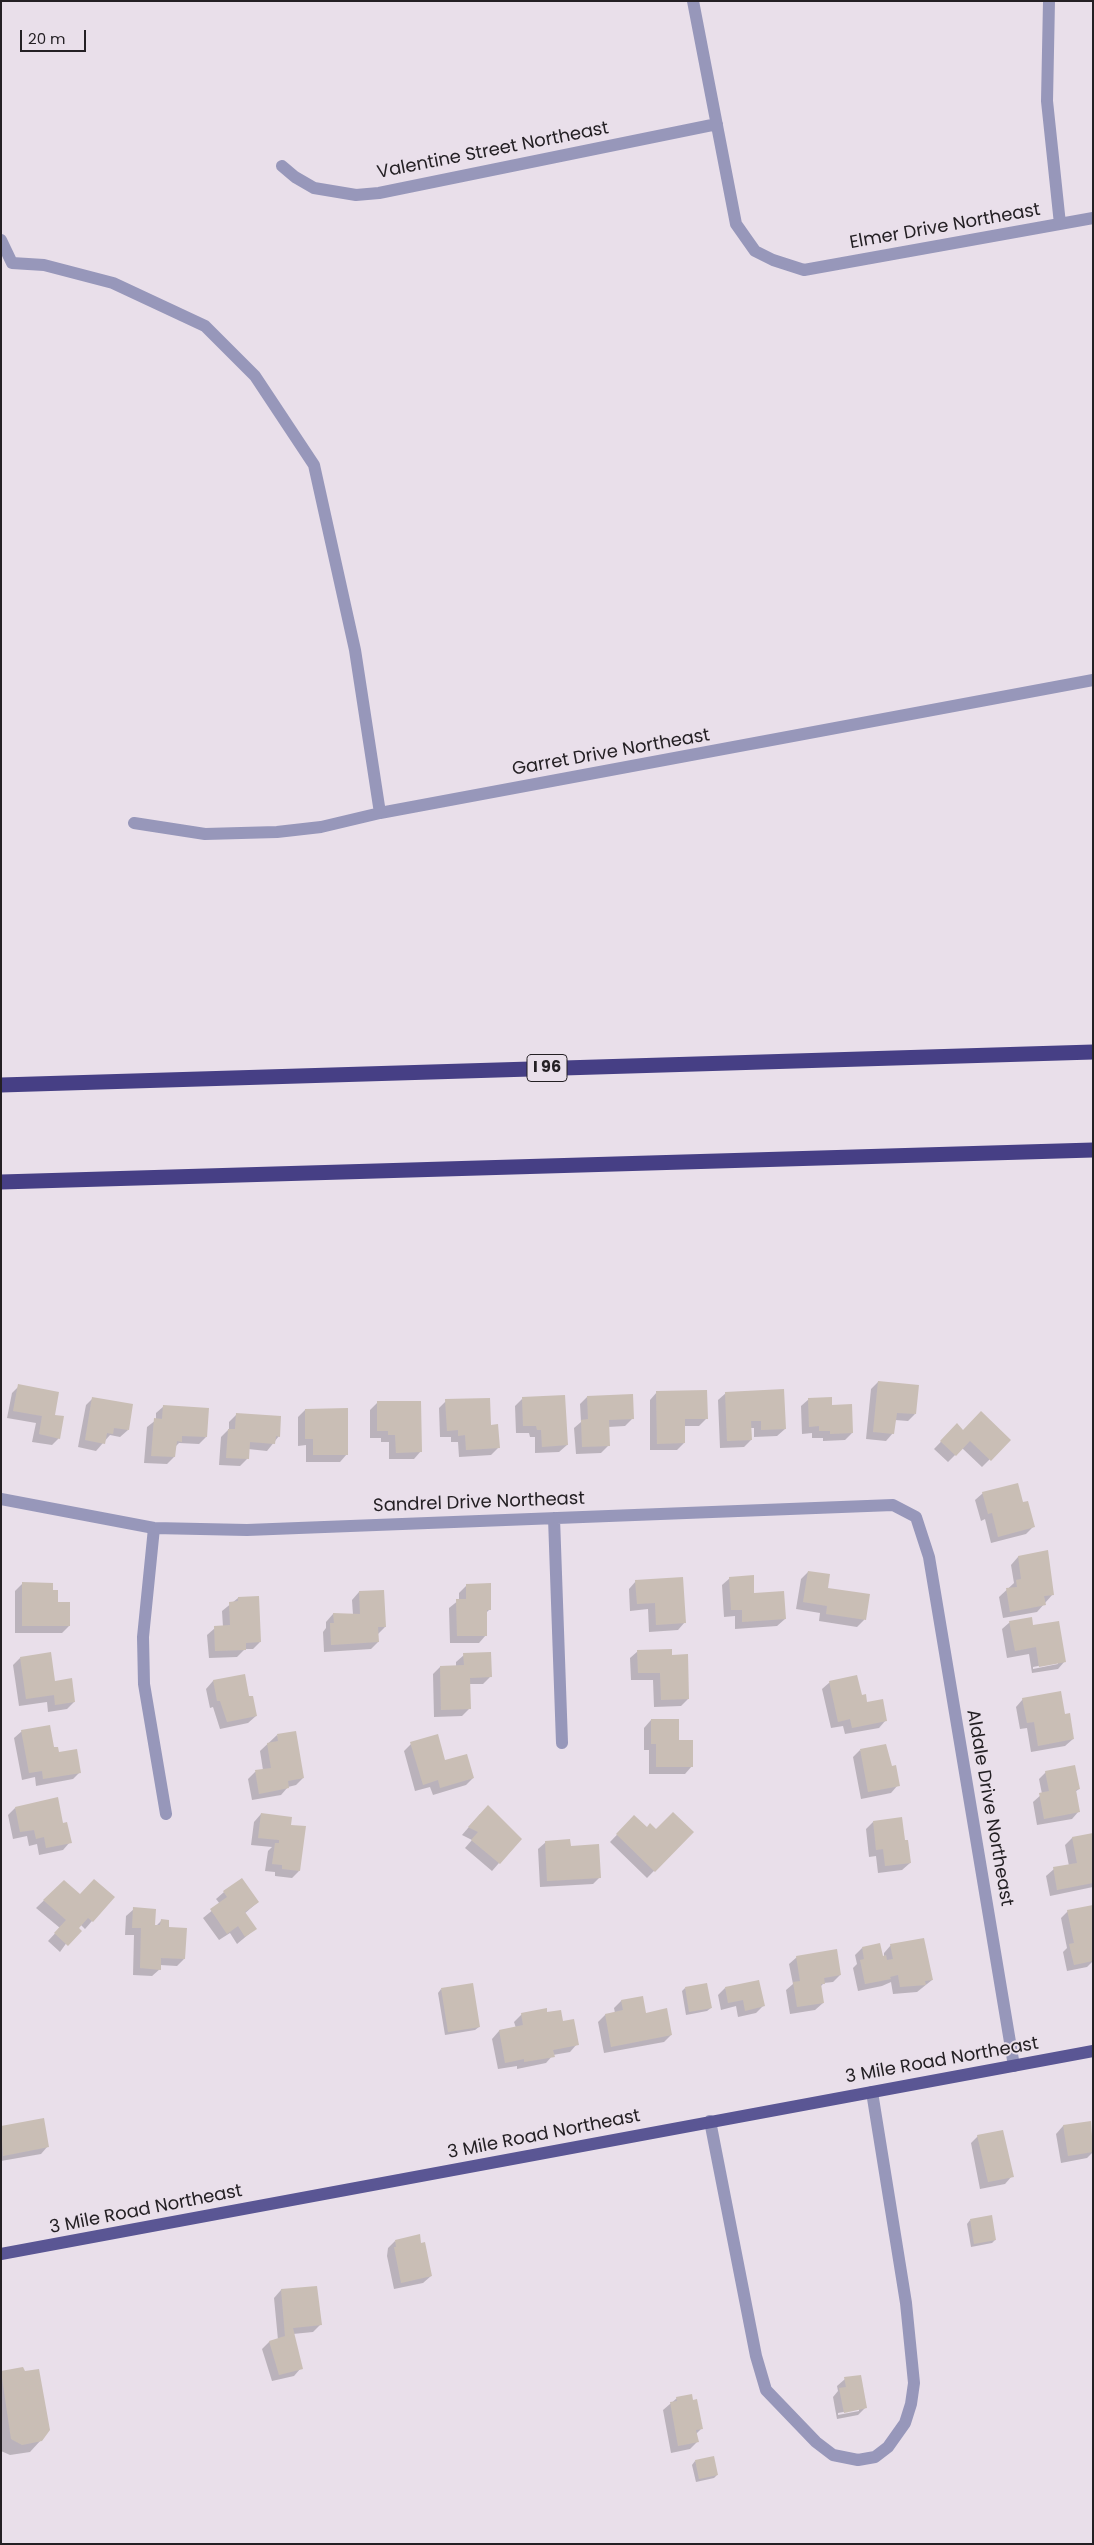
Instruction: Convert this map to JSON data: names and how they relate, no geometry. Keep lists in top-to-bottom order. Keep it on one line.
{"streets":{"highway":["I 96"],"main road":["3 Mile Road Northeast"],"street":["Valentine Street Northeast","Elmer Drive Northeast","Garret Drive Northeast","Sandrel Drive Northeast","Aldale Drive Northeast"]},"crossings":[["Valentine Street Northeast","Elmer Drive Northeast"],["Sandrel Drive Northeast","Aldale Drive Northeast"],["Aldale Drive Northeast","3 Mile Road Northeast"]],"scale_bar":"20 m"}
